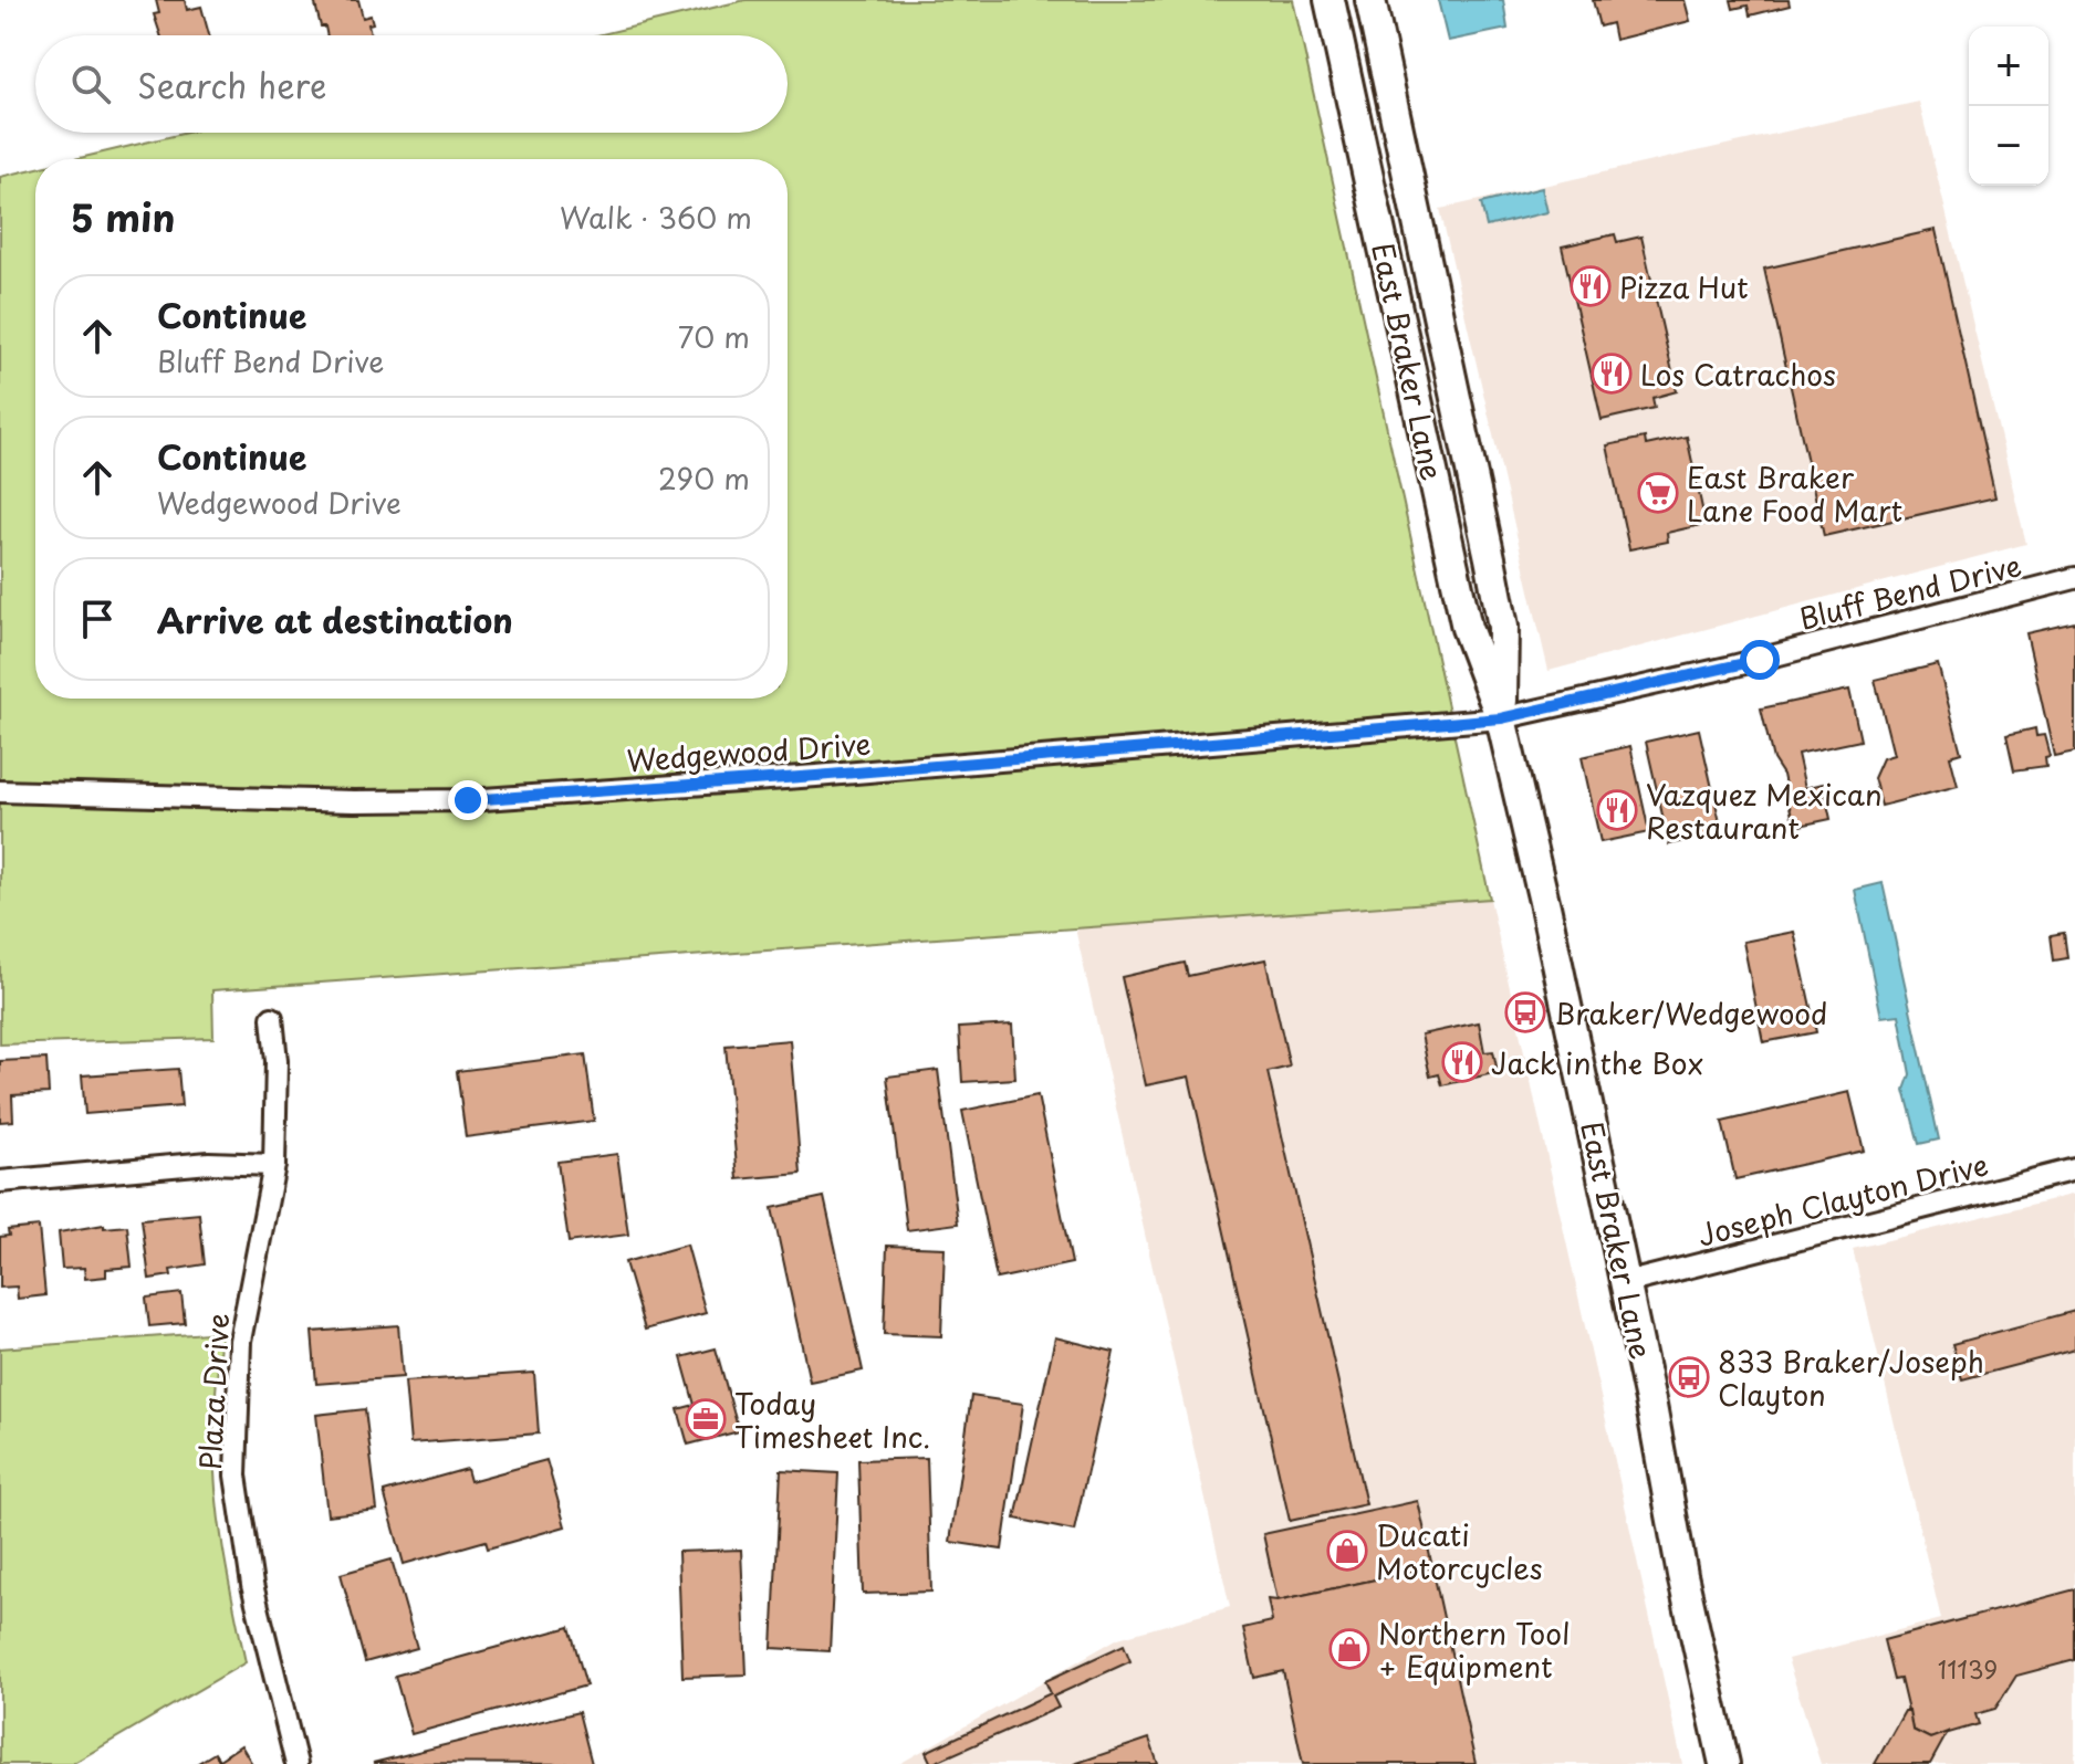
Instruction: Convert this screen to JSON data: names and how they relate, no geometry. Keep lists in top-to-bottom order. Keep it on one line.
{"streets":{"main road":["East Braker Lane"],"street":["Bluff Bend Drive","Wedgewood Drive","Joseph Clayton Drive","Plaza Drive"]},"crossings":[["East Braker Lane","Bluff Bend Drive"],["East Braker Lane","Wedgewood Drive"],["East Braker Lane","Joseph Clayton Drive"],["Bluff Bend Drive","Wedgewood Drive"]],"places":{"restaurant":["Pizza Hut","Los Catrachos","Vazquez Mexican Restaurant","Jack in the Box"],"supermarket":["East Braker Lane Food Mart"],"bus stop":["Braker/Wedgewood","833 Braker/Joseph Clayton"],"office":["Today Timesheet Inc."],"shop":["Ducati Motorcycles","Northern Tool + Equipment"]},"house_numbers":["11139"],"page":{"map_buttons":["+","−"],"search":"Search here","heading":["5 min","Walk · 360 m"],"list":[["Continue","Bluff Bend Drive","70 m"],["Continue","Wedgewood Drive","290 m"],"Arrive at destination"]}}
